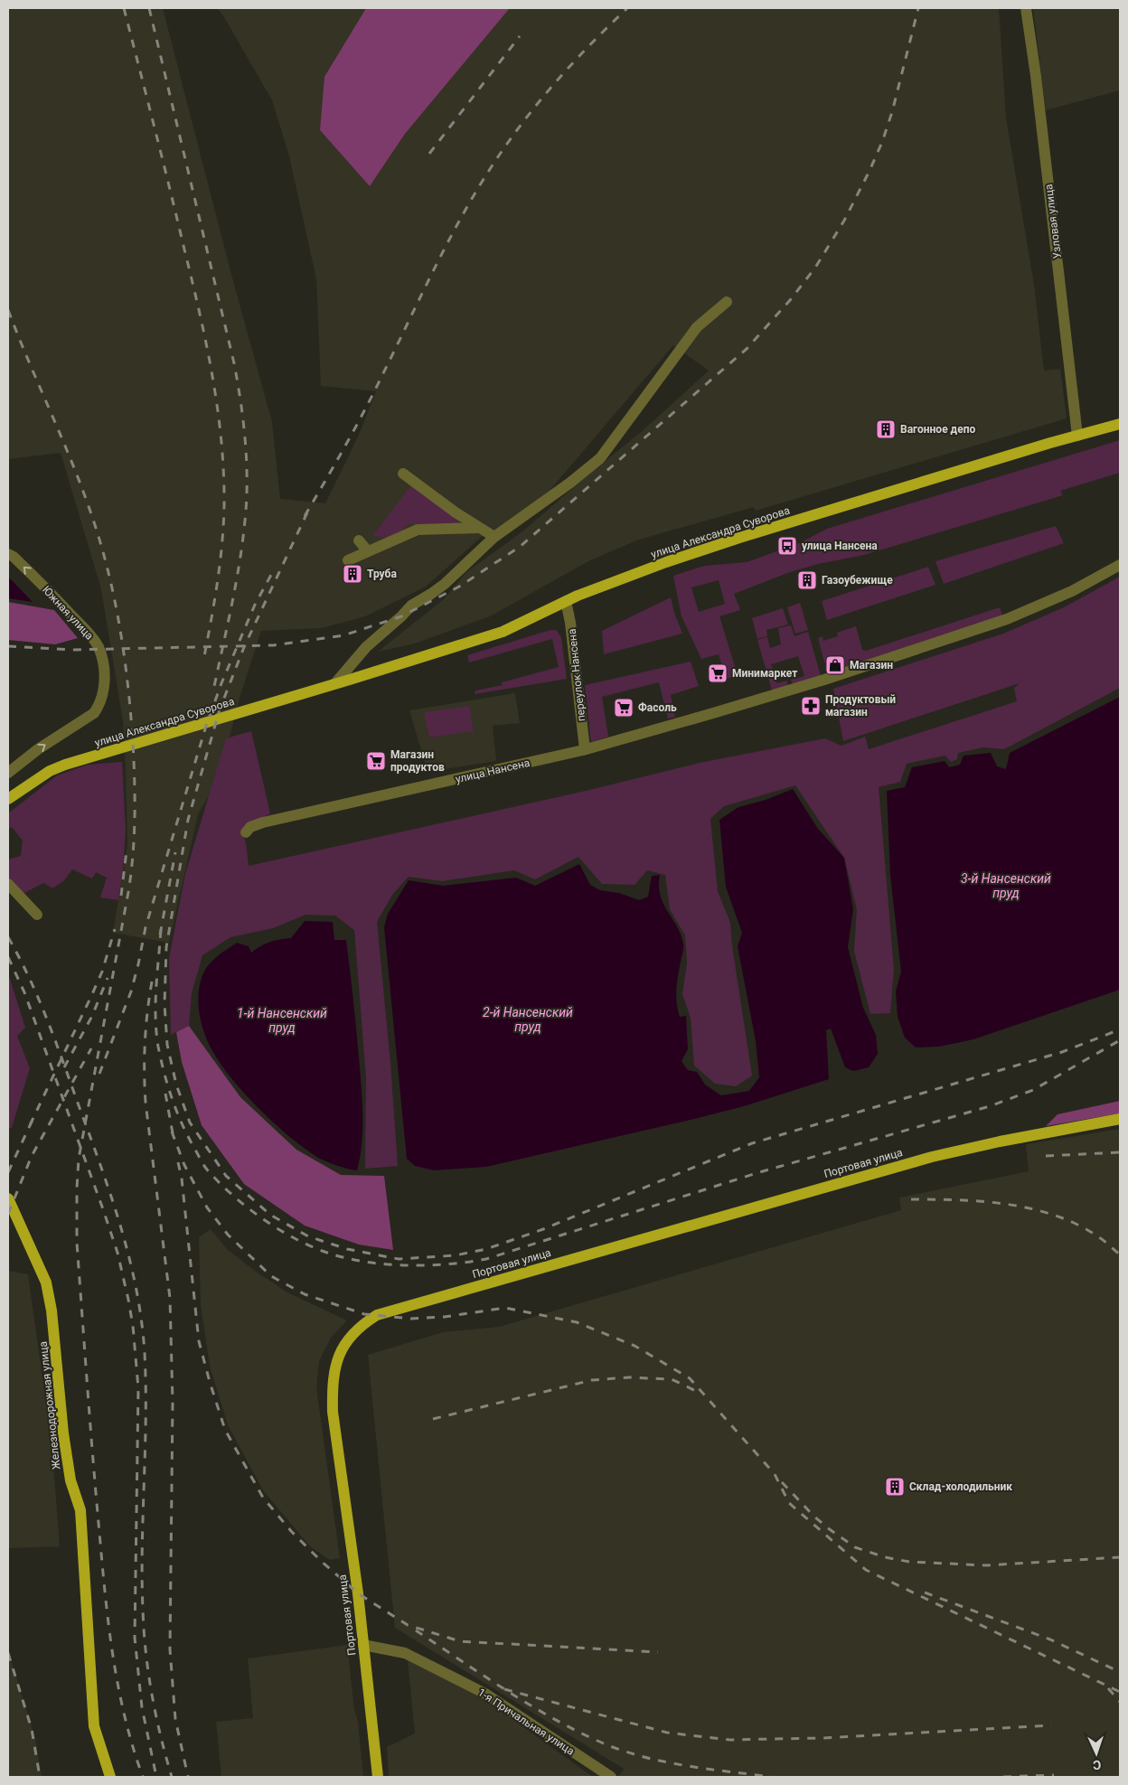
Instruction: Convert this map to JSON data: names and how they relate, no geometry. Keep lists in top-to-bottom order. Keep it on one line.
{"streets":{"main road":["улица Александра Суворова","Портовая улица","Железнодорожная улица"],"street":["Узловая улица","Южная улица","переулок Нансена","улица Нансена","1-я Причальная улица"]},"crossings":[["Узловая улица","улица Александра Суворова"],["улица Александра Суворова","переулок Нансена"],["переулок Нансена","улица Нансена"],["Портовая улица","1-я Причальная улица"]],"water":["3-й Нансенский пруд","2-й Нансенский пруд","1-й Нансенский пруд"],"places":{"building":["Вагонное депо","Труба","Газоубежище","Склад-холодильник"],"bus stop":["улица Нансена"],"shop":["Магазин"],"supermarket":["Минимаркет","Фасоль","Магазин продуктов"],"pharmacy":["Продуктовый магазин"]},"north":"bottom"}
